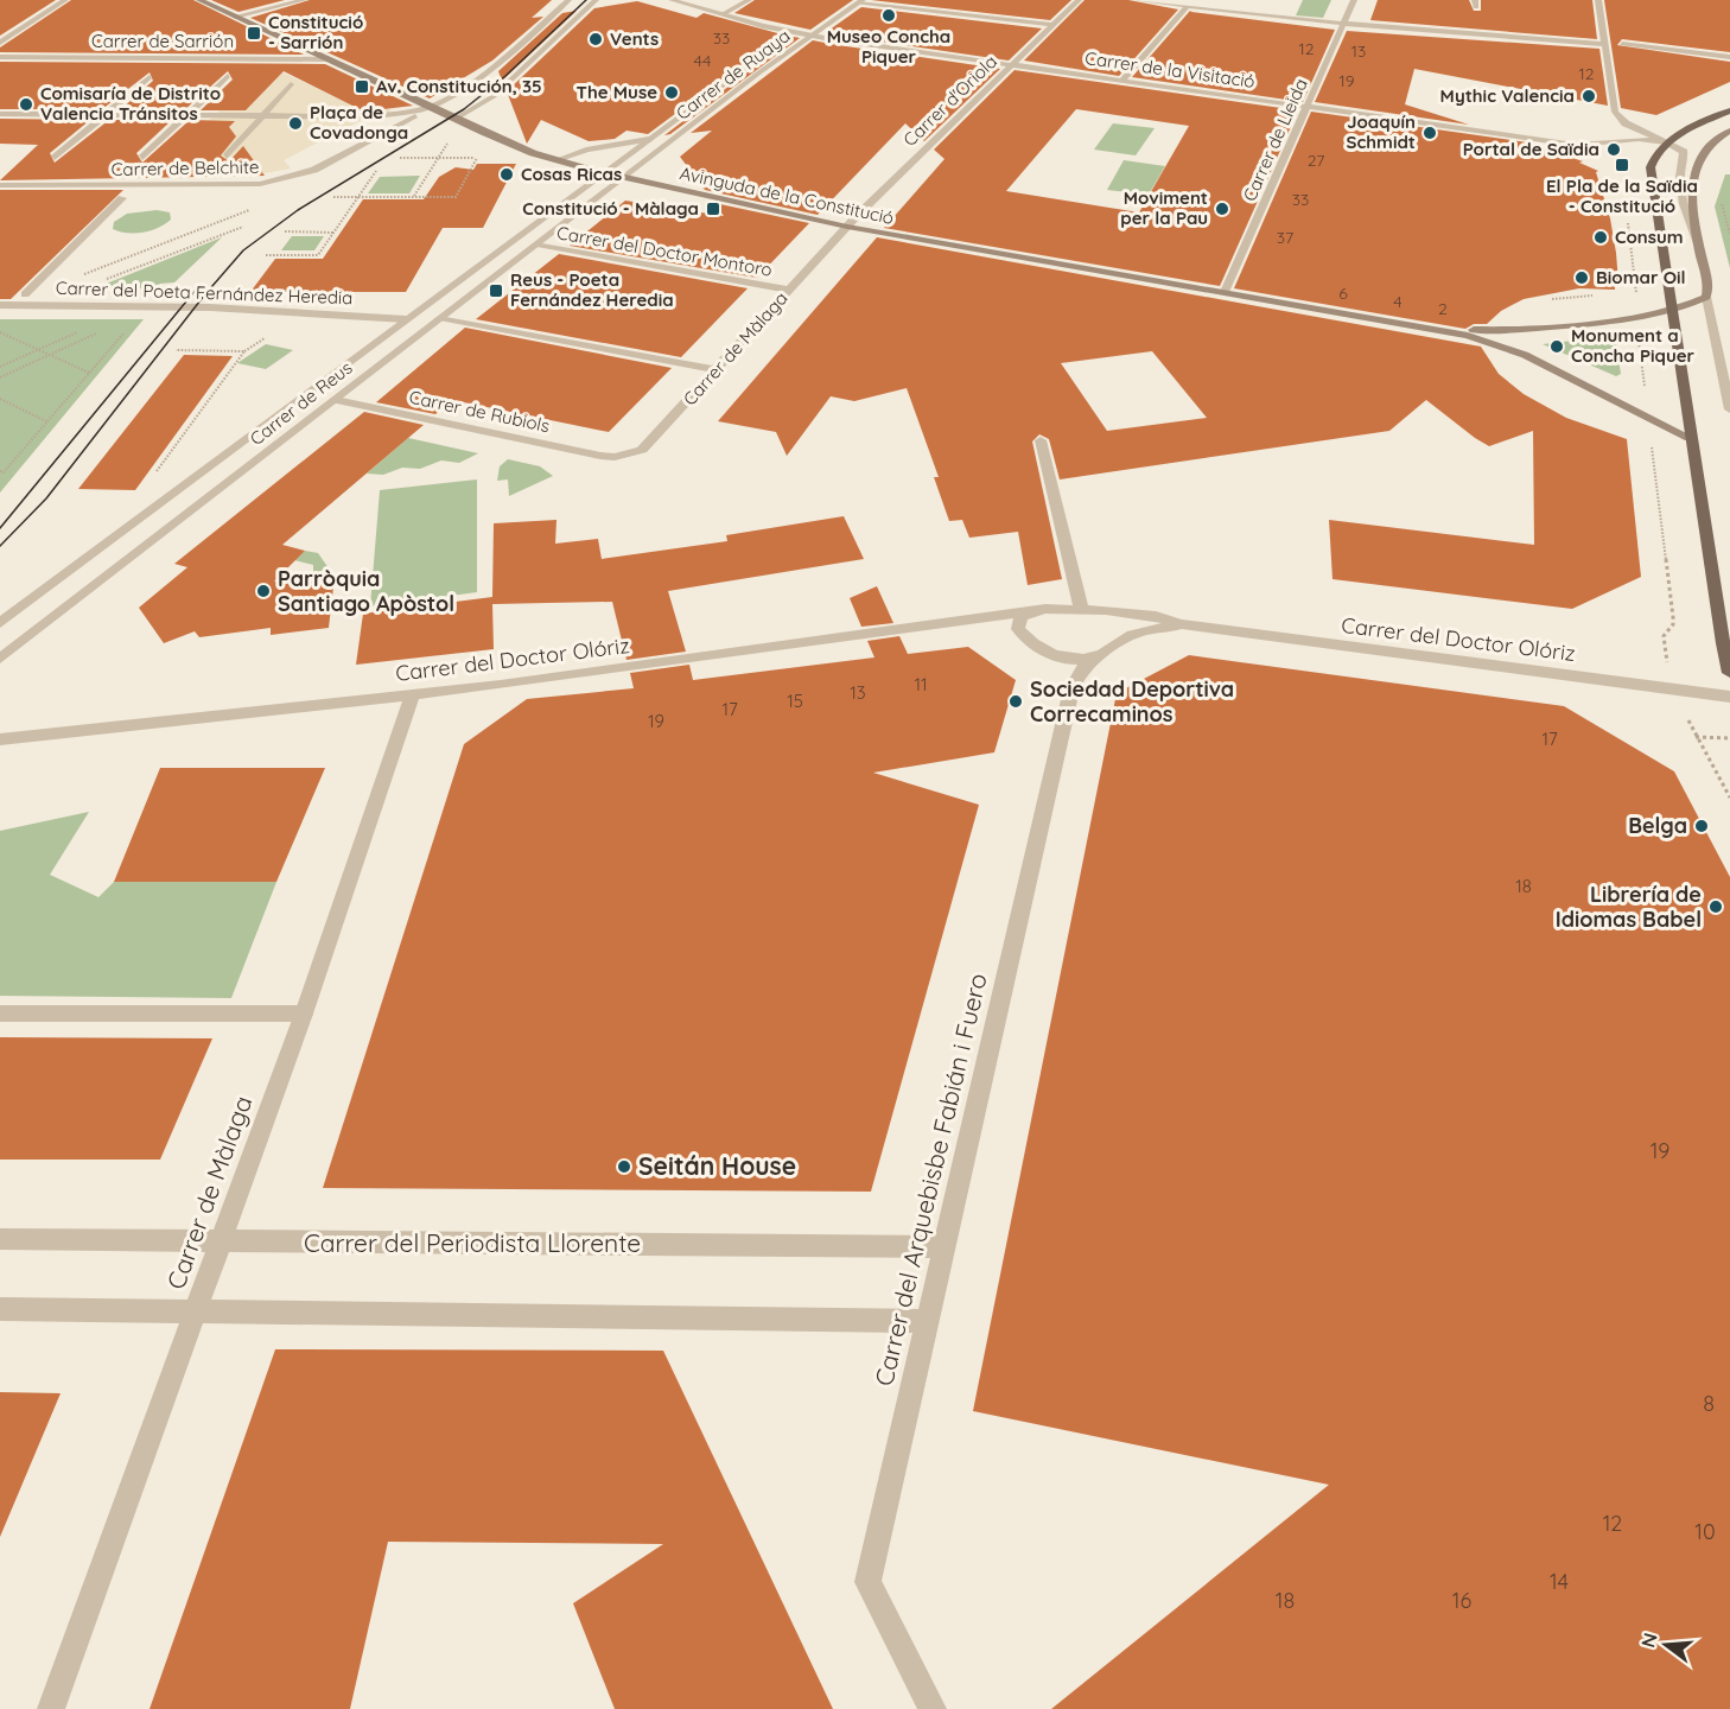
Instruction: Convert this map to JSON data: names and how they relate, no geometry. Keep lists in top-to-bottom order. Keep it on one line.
{"streets":{"main road":["Avinguda de la Constitució"],"street":["Carrer de Sarrión","Carrer de la Visitació","Carrer de Ruaya","Carrer d'Oriola","Carrer de Lleida","Carrer de Belchite","Carrer del Doctor Montoro","Carrer del Poeta Fernández Heredia","Carrer de Màlaga","Carrer de Reus","Carrer de Rubiols","Carrer del Doctor Olóriz","Carrer del Arquebisbe Fabián i Fuero","Carrer del Periodista Llorente"]},"crossings":[["Carrer de Sarrión","Avinguda de la Constitució"],["Carrer de la Visitació","Carrer de Ruaya"],["Carrer de la Visitació","Carrer d'Oriola"],["Carrer de la Visitació","Carrer de Lleida"],["Carrer de Ruaya","Avinguda de la Constitució"],["Carrer de Ruaya","Carrer de Reus"],["Carrer d'Oriola","Avinguda de la Constitució"],["Carrer d'Oriola","Carrer de Màlaga"],["Carrer de Lleida","Avinguda de la Constitució"],["Carrer de Belchite","Avinguda de la Constitució"],["Avinguda de la Constitució","Carrer de Màlaga"],["Avinguda de la Constitució","Carrer de Reus"],["Carrer del Doctor Montoro","Carrer de Màlaga"],["Carrer del Doctor Montoro","Carrer de Reus"],["Carrer del Poeta Fernández Heredia","Carrer de Reus"],["Carrer de Màlaga","Carrer de Rubiols"],["Carrer de Màlaga","Carrer del Doctor Olóriz"],["Carrer de Màlaga","Carrer del Periodista Llorente"],["Carrer de Reus","Carrer de Rubiols"],["Carrer del Doctor Olóriz","Carrer del Arquebisbe Fabián i Fuero"],["Carrer del Arquebisbe Fabián i Fuero","Carrer del Periodista Llorente"]],"places":{"other":["Museo Concha Piquer","Vents","The Muse","Mythic Valencia","Comisaría de Distrito Valencia Tránsitos","Plaça de Covadonga","Joaquín Schmidt","Portal de Saïdia","Cosas Ricas","Moviment per la Pau","Consum","Biomar Oil","Monument a Concha Piquer","Parròquia Santiago Apòstol","Sociedad Deportiva Correcaminos","Belga","Librería de Idiomas Babel","Seitán House"],"transit":["Constitució - Sarrión","Av. Constitución, 35","El Pla de la Saïdia - Constitució","Constitució - Màlaga","Reus - Poeta Fernández Heredia"]},"house_numbers":["33","12","13","44","12","19","27","33","37","6","4","2","11","13","15","17","19","17","18","19","8","12","10","14","18","16"],"north":"left"}
